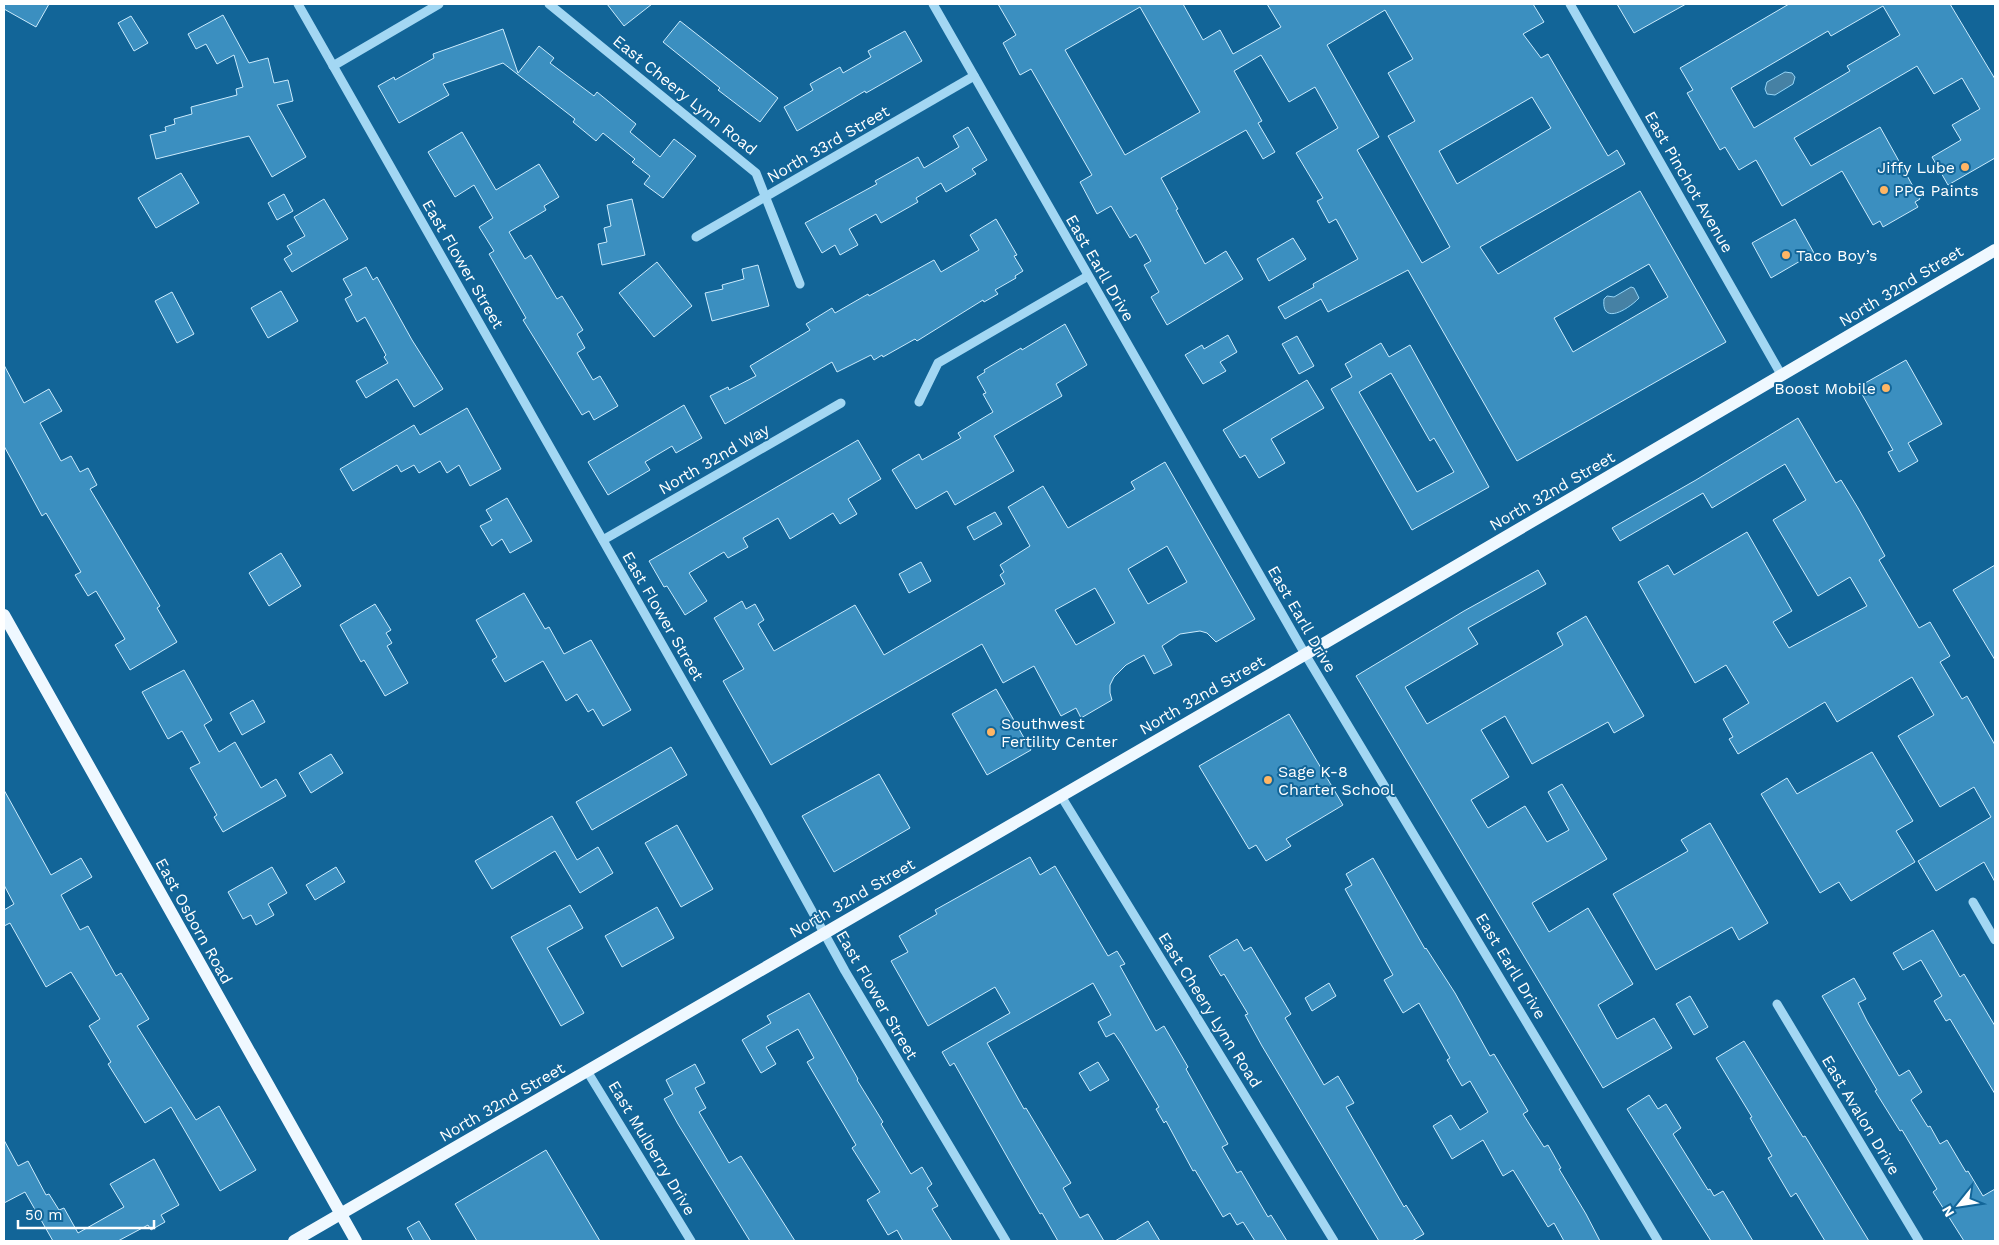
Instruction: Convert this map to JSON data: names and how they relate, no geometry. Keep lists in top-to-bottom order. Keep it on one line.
{"streets":{"main road":["North 32nd Street","East Osborn Road"],"street":["East Cheery Lynn Road","North 33rd Street","East Pinchot Avenue","East Flower Street","East Earll Drive","North 32nd Way","East Avalon Drive","East Mulberry Drive"]},"crossings":[["East Cheery Lynn Road","North 33rd Street"],["East Cheery Lynn Road","North 32nd Street"],["North 33rd Street","East Earll Drive"],["East Pinchot Avenue","North 32nd Street"],["East Flower Street","North 32nd Street"],["East Flower Street","North 32nd Way"],["East Earll Drive","North 32nd Street"],["North 32nd Street","East Osborn Road"],["North 32nd Street","East Mulberry Drive"]],"places":["Jiffy Lube","PPG Paints","Taco Boy’s","Boost Mobile","Southwest Fertility Center","Sage K-8 Charter School"],"scale_bar":"50 m","north":"bottom left"}
